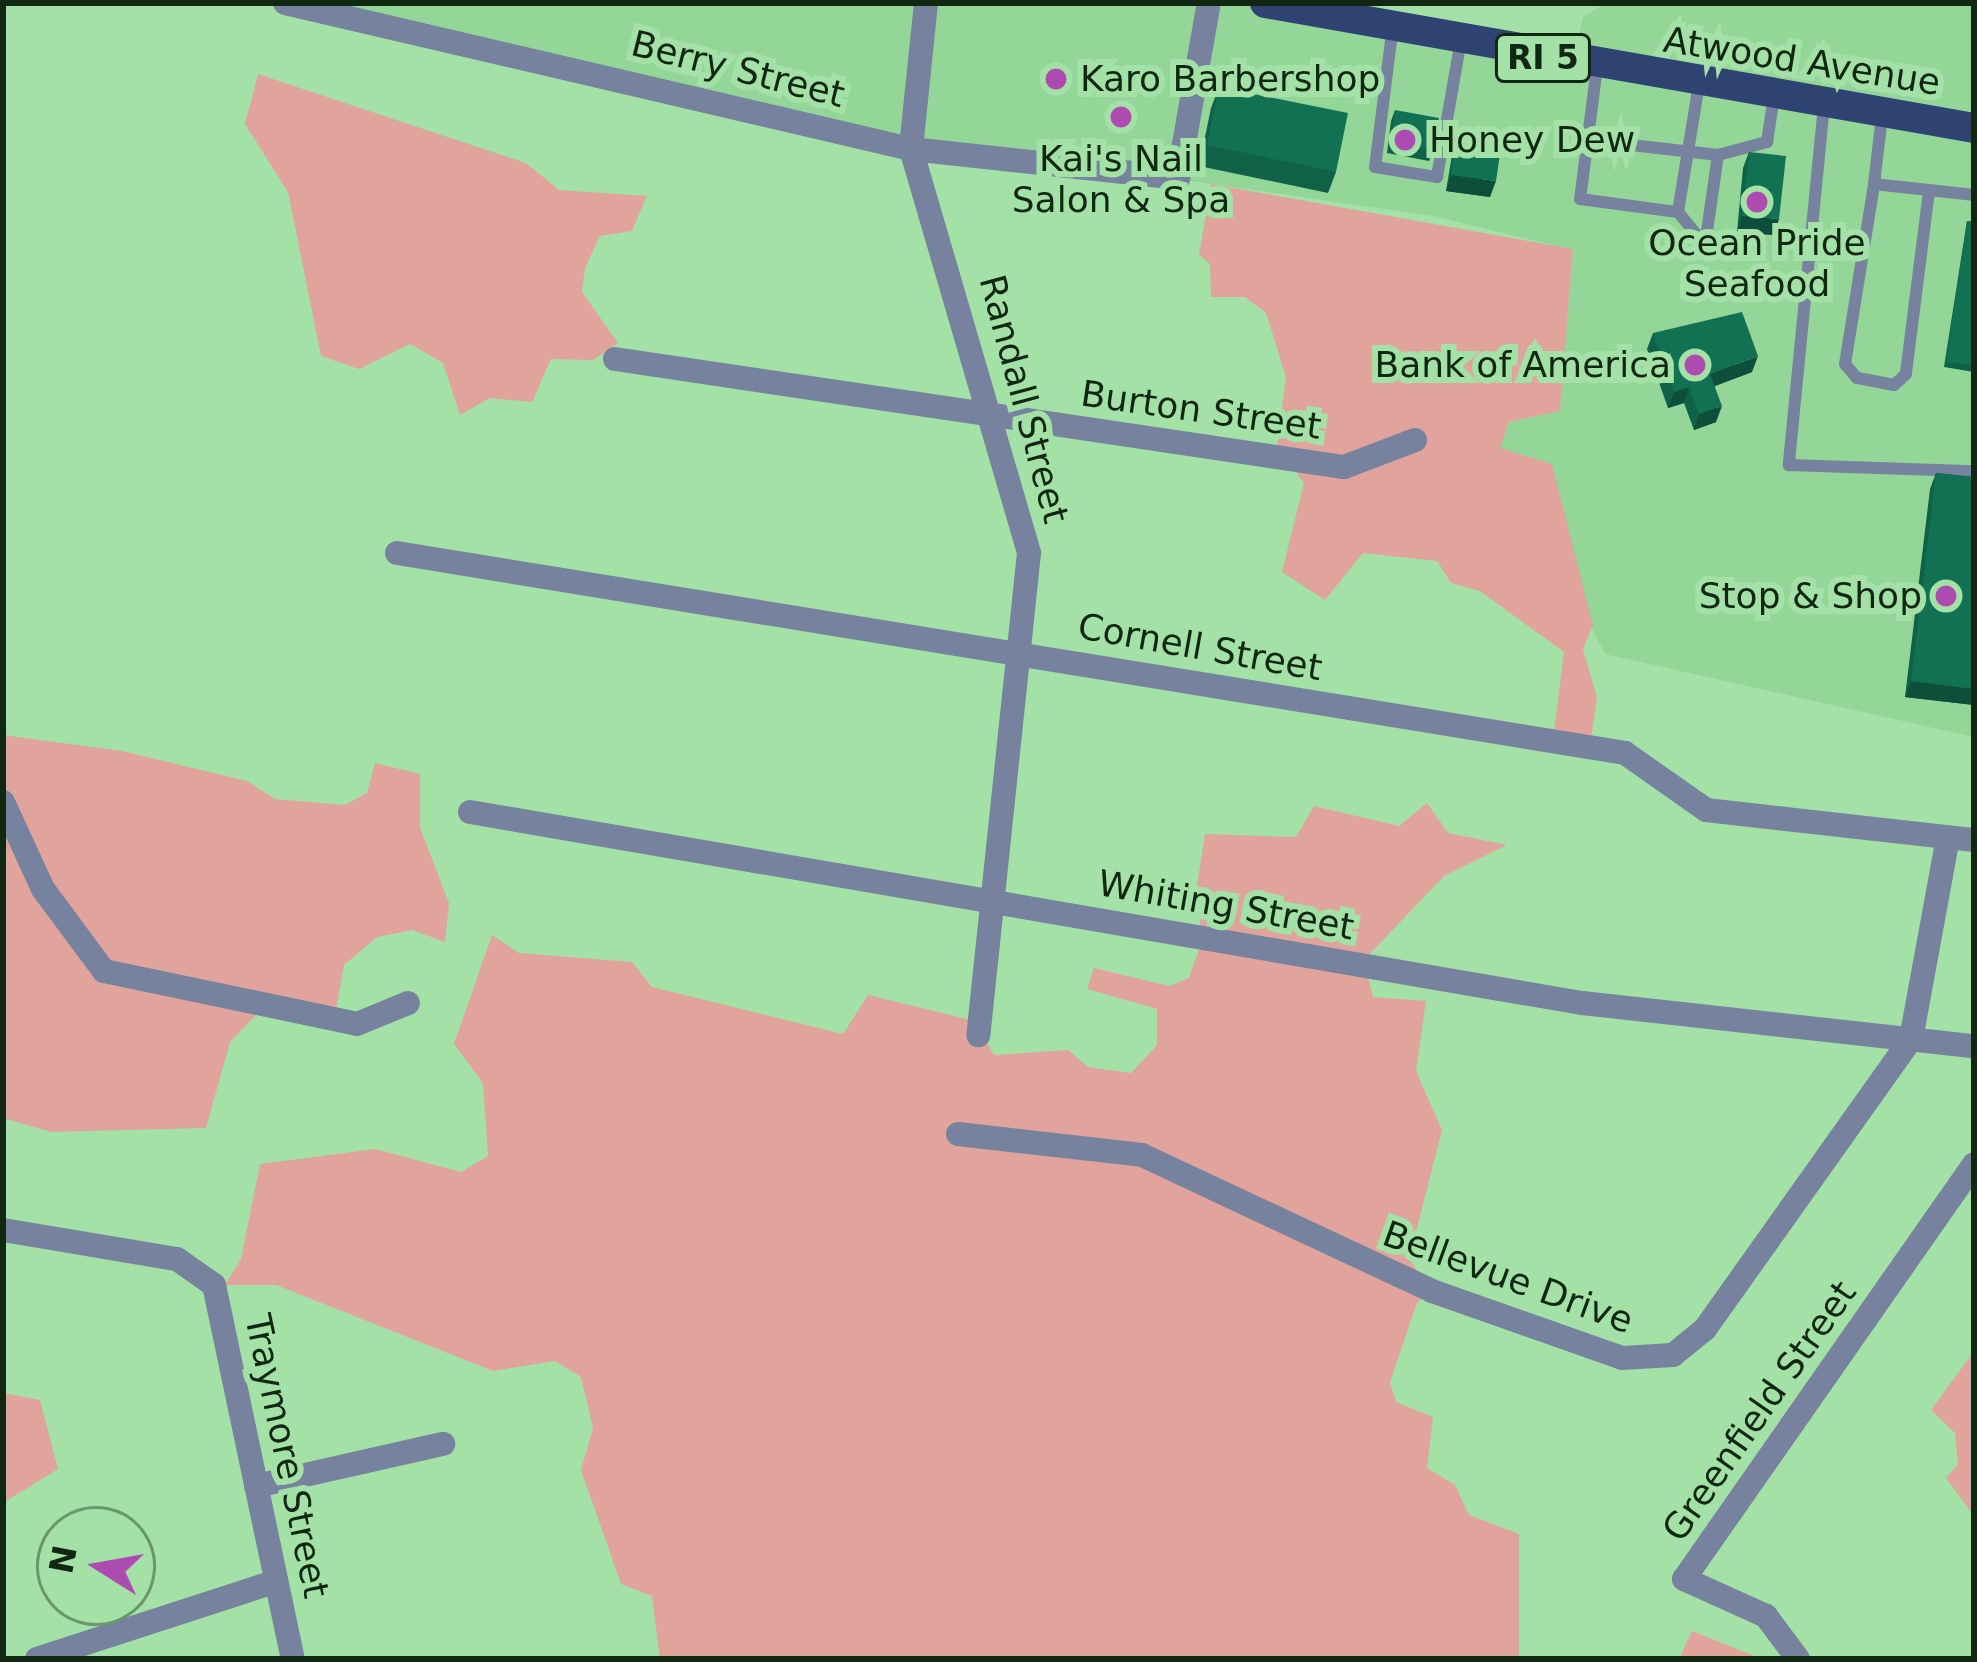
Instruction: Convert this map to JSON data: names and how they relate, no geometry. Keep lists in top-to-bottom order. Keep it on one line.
{"streets":{"main road":["RI 5","Atwood Avenue"],"street":["Berry Street","Randall Street","Burton Street","Cornell Street","Whiting Street","Bellevue Drive","Greenfield Street","Traymore Street"]},"crossings":[["Berry Street","Randall Street"],["Randall Street","Burton Street"],["Randall Street","Cornell Street"],["Randall Street","Whiting Street"],["Cornell Street","Bellevue Drive"],["Whiting Street","Bellevue Drive"]],"places":["Karo Barbershop","Kai's Nail Salon & Spa","Honey Dew","Ocean Pride Seafood","Bank of America","Stop & Shop"],"north":"left"}
